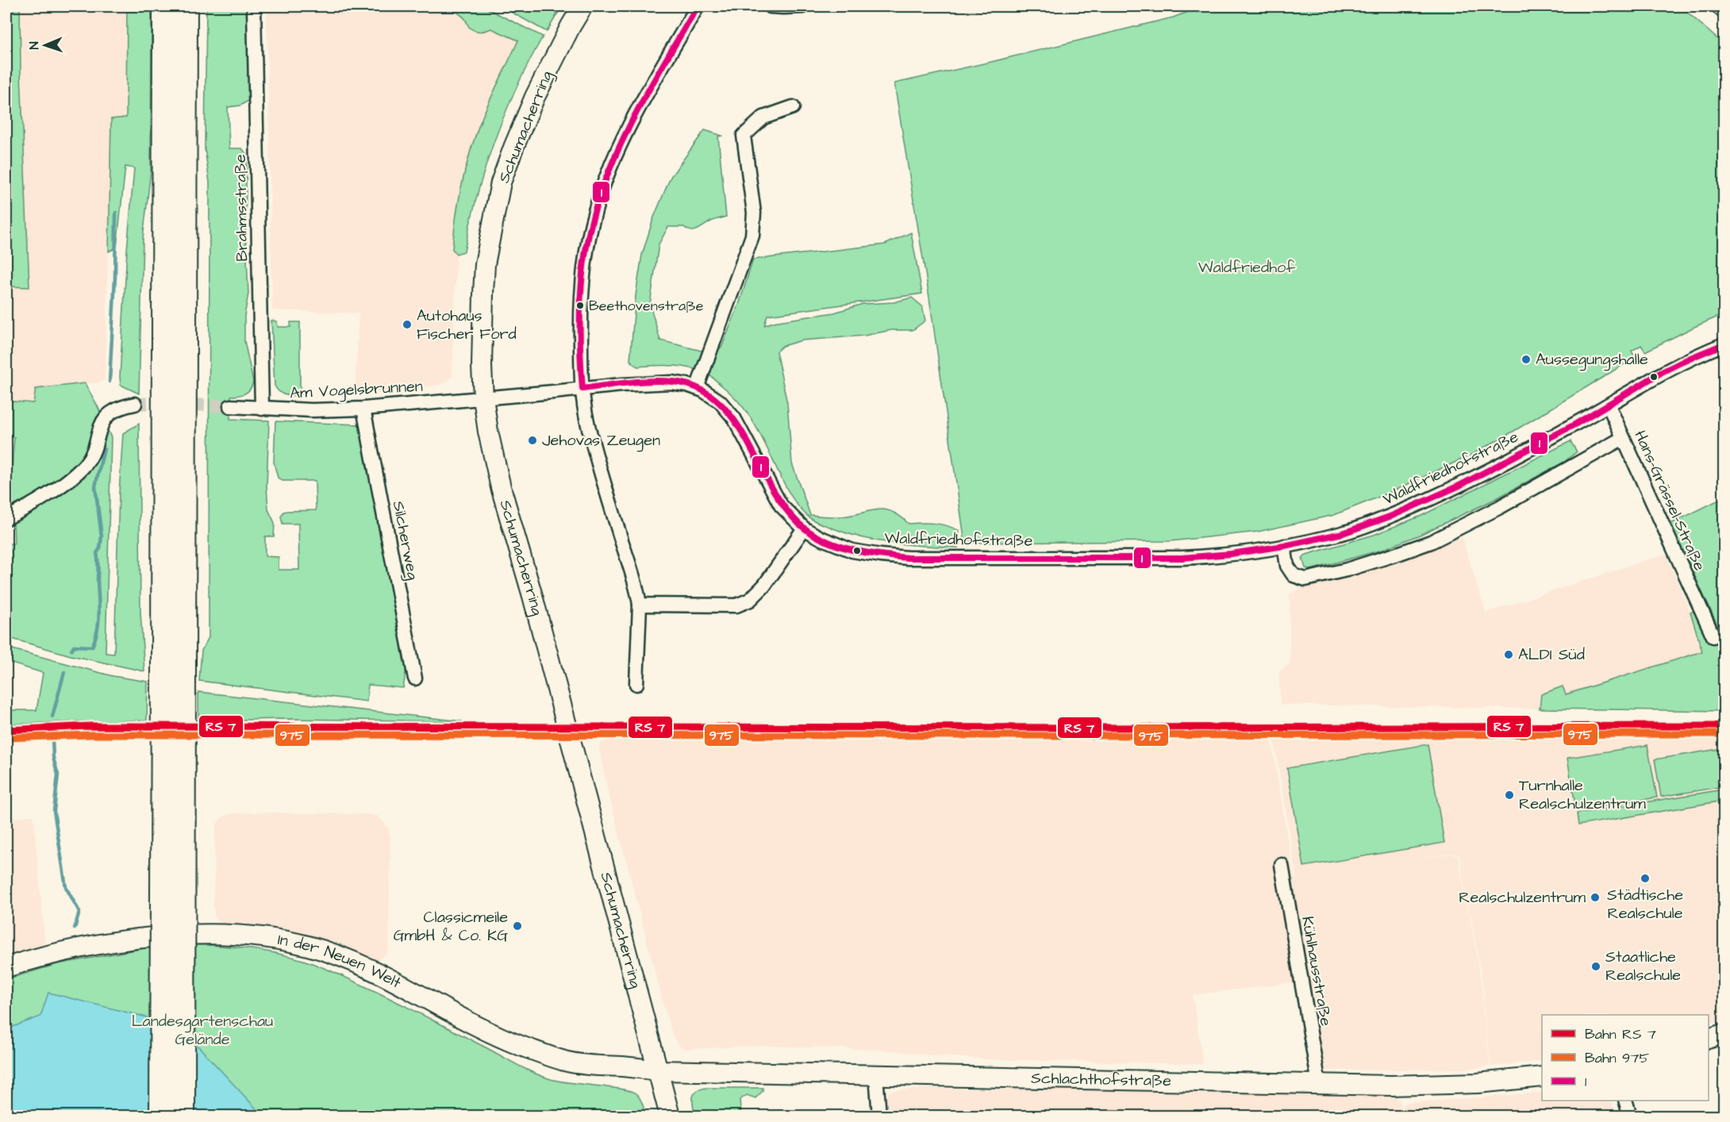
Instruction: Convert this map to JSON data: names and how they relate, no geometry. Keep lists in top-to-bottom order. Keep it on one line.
{"streets":{"street":["Schumacherring","Brahmsstraße","Am Vogelsbrunnen","Waldfriedhofstraße","Hans-Grässel-Straße","Silcherweg","In der Neuen Welt","Kühlhausstraße","Schlachthofstraße"]},"crossings":[["Schumacherring","Am Vogelsbrunnen"],["Schumacherring","Waldfriedhofstraße"],["Schumacherring","In der Neuen Welt"],["Schumacherring","Schlachthofstraße"],["Brahmsstraße","Am Vogelsbrunnen"],["Am Vogelsbrunnen","Waldfriedhofstraße"],["Am Vogelsbrunnen","Silcherweg"],["Waldfriedhofstraße","Hans-Grässel-Straße"],["In der Neuen Welt","Schlachthofstraße"],["Kühlhausstraße","Schlachthofstraße"]],"parks":["Waldfriedhof","Landesgartenschau Gelände"],"places":["Beethovenstraße","Autohaus Fischer Ford","Aussegungshalle","Jehovas Zeugen","ALDI Süd","Turnhalle Realschulzentrum","Städtische Realschule","Realschulzentrum","Classicmeile GmbH & Co. KG","Staatliche Realschule"],"lines":["transit line 1","rail line 975"],"legend":["Bahn RS 7","Bahn 975","1"],"north":"left"}
